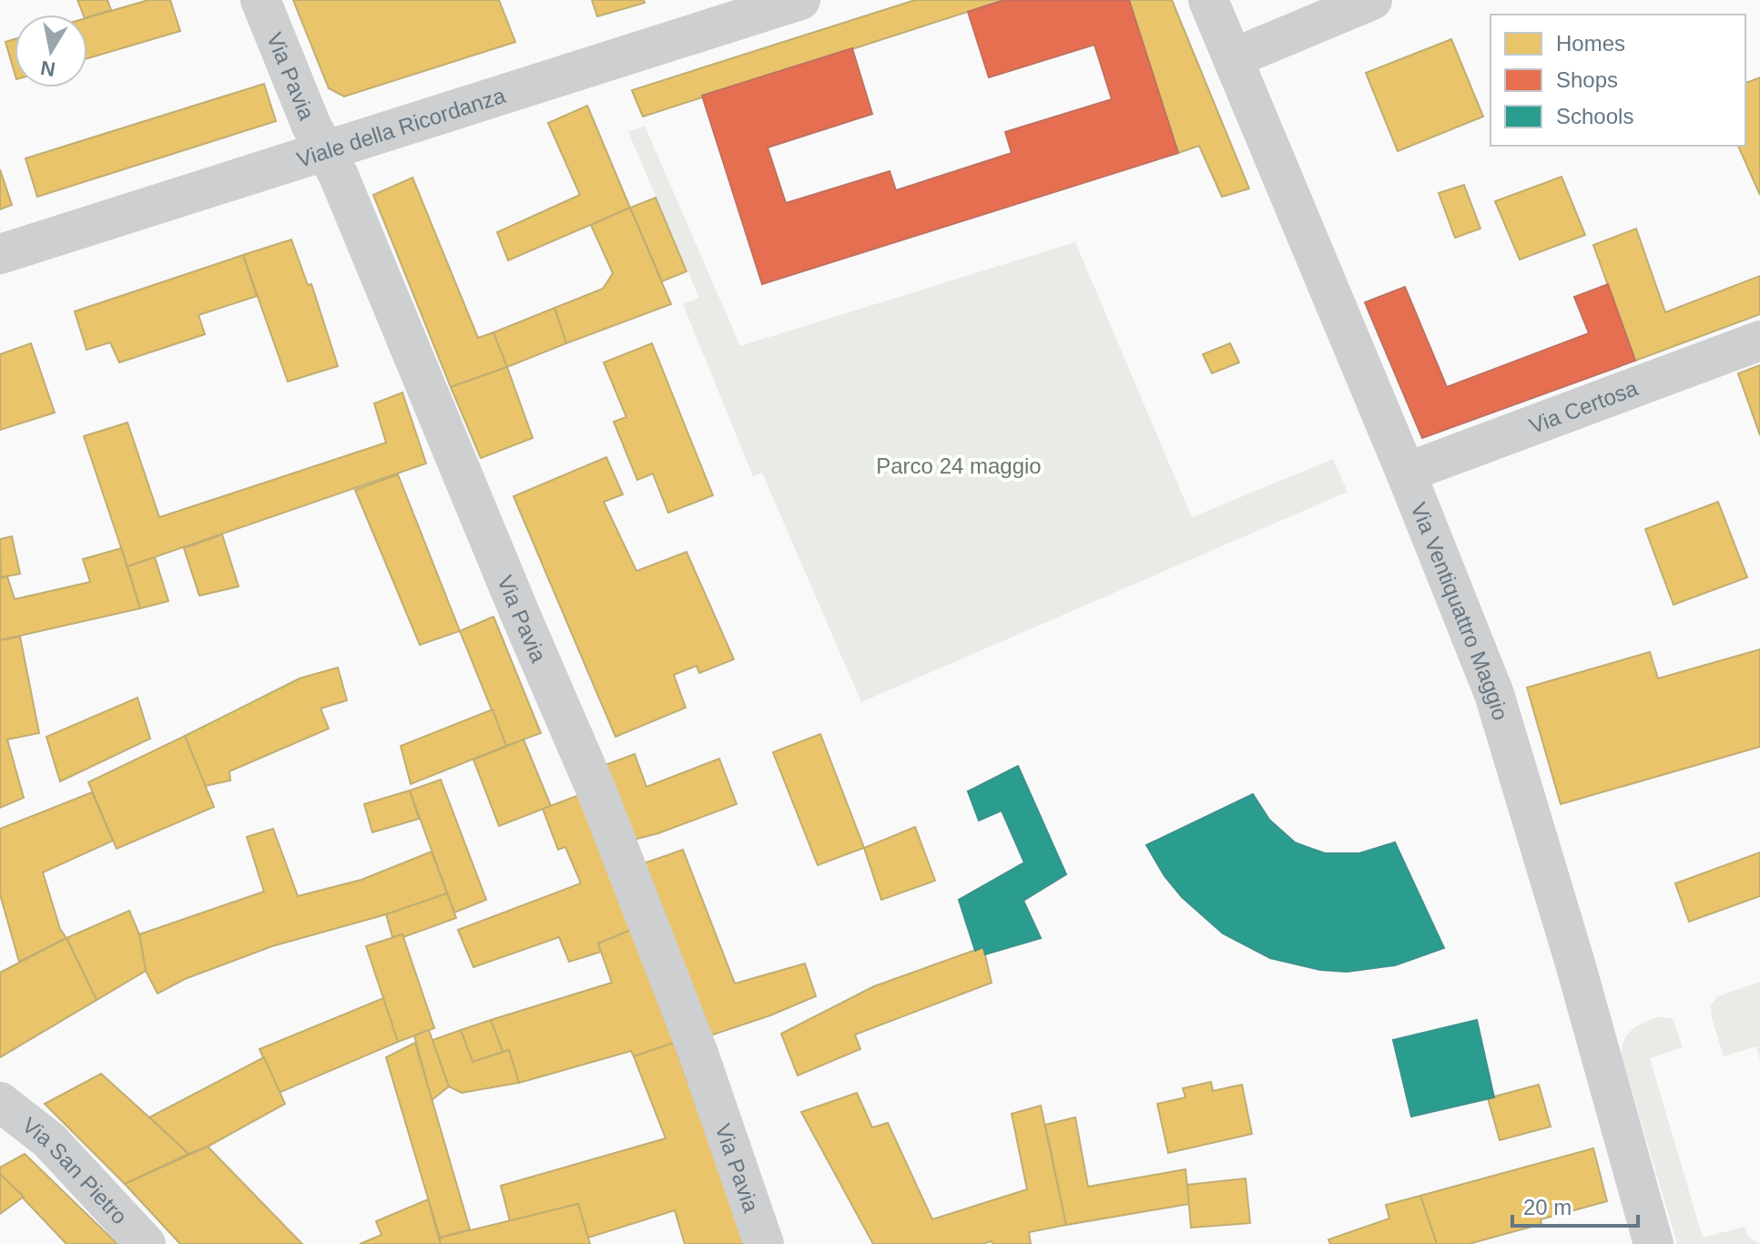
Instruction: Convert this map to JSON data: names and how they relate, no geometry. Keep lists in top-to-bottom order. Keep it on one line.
{"streets":{"street":["Via Pavia","Viale della Ricordanza","Via Certosa","Via Ventiquattro Maggio","Via San Pietro"]},"crossings":[["Via Pavia","Viale della Ricordanza"],["Via Certosa","Via Ventiquattro Maggio"]],"parks":["Parco 24 maggio"],"legend":["Homes","Shops","Schools"],"scale_bar":"20 m","north":"bottom"}
